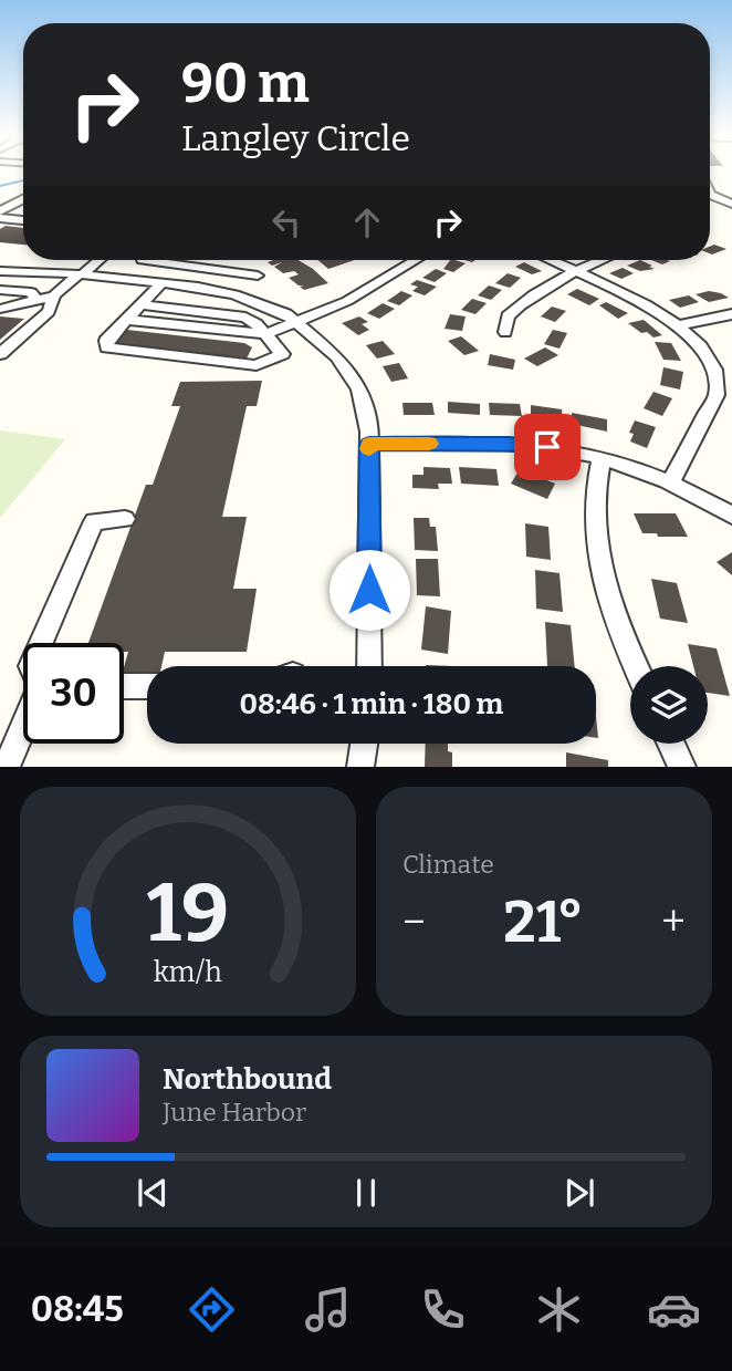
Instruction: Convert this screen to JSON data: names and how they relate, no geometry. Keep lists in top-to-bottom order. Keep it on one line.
{"page":{"turn":["90 m","Langley Circle"],"limit":"30","trip":"08:46 · 1 min · 180 m","tile":"Climate","heat":["−","21°","+"],"song":["Northbound","June Harbor"],"tabs":"08:45","gauge":["19","km/h"]}}
